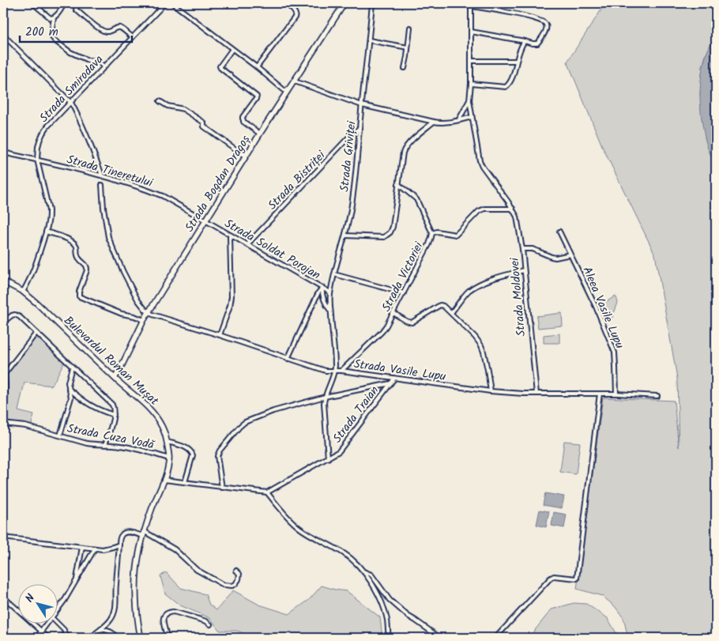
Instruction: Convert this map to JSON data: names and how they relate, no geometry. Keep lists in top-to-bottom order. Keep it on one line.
{"streets":{"main road":["Strada Bogdan Dragoș","Bulevardul Roman Mușat"],"street":["Strada Smirodava","Strada Griviței","Strada Tineretului","Strada Bistriței","Strada Soldat Porojan","Strada Victoriei","Strada Moldovei","Aleea Vasile Lupu","Strada Vasile Lupu","Strada Traian","Strada Cuza Vodă"]},"crossings":[["Strada Smirodava","Strada Tineretului"],["Strada Griviței","Strada Bistriței"],["Strada Griviței","Strada Soldat Porojan"],["Strada Griviței","Strada Vasile Lupu"],["Strada Griviței","Strada Traian"],["Strada Tineretului","Strada Bogdan Dragoș"],["Strada Tineretului","Strada Soldat Porojan"],["Strada Bistriței","Strada Soldat Porojan"],["Strada Bogdan Dragoș","Strada Soldat Porojan"],["Strada Bogdan Dragoș","Bulevardul Roman Mușat"],["Strada Bogdan Dragoș","Strada Vasile Lupu"],["Strada Victoriei","Strada Vasile Lupu"],["Strada Moldovei","Strada Vasile Lupu"],["Aleea Vasile Lupu","Strada Vasile Lupu"],["Bulevardul Roman Mușat","Strada Cuza Vodă"],["Strada Vasile Lupu","Strada Traian"]],"scale_bar":"200 m","north":"top left"}
